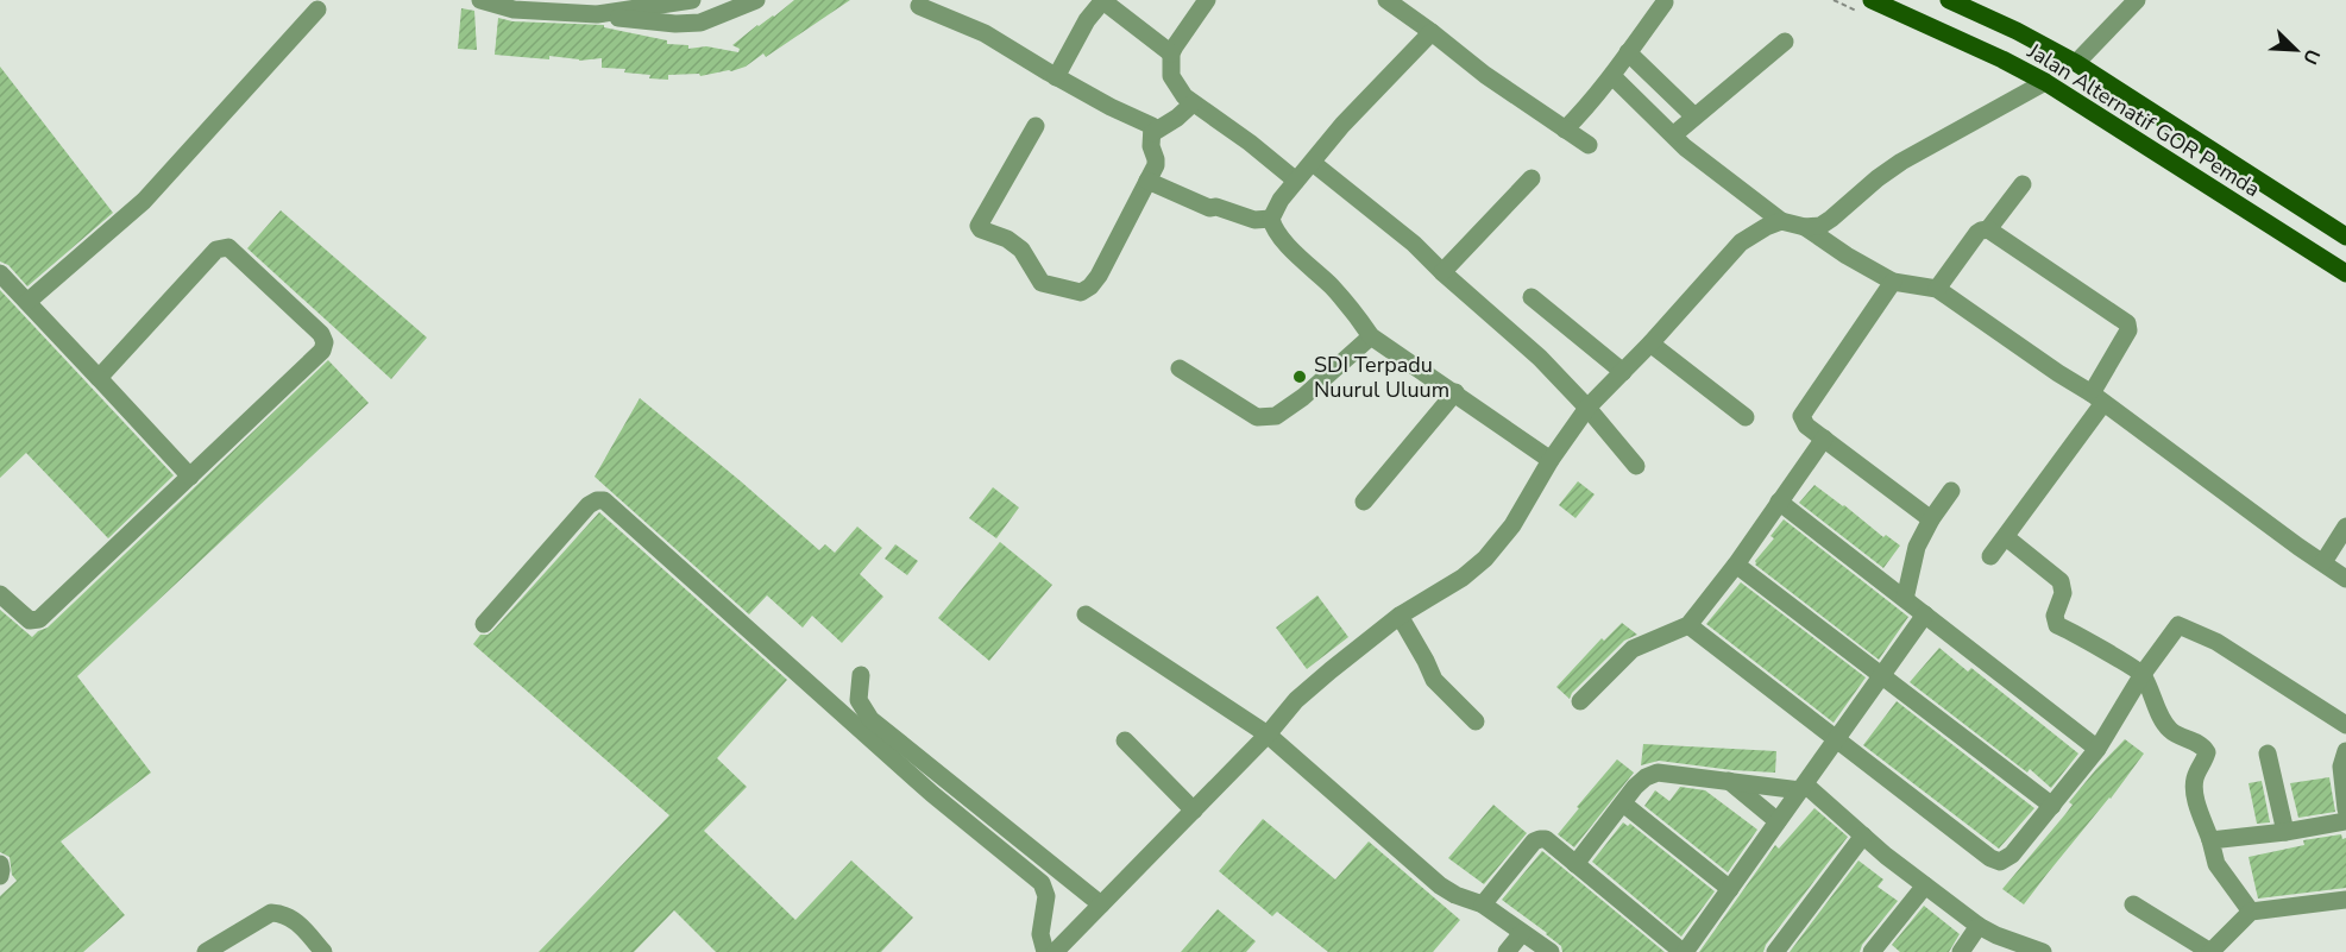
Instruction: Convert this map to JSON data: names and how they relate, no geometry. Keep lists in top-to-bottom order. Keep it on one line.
{"streets":{"main road":["Jalan Alternatif GOR Pemda"]},"places":["SDI Terpadu Nuurul Uluum"],"north":"bottom right"}
